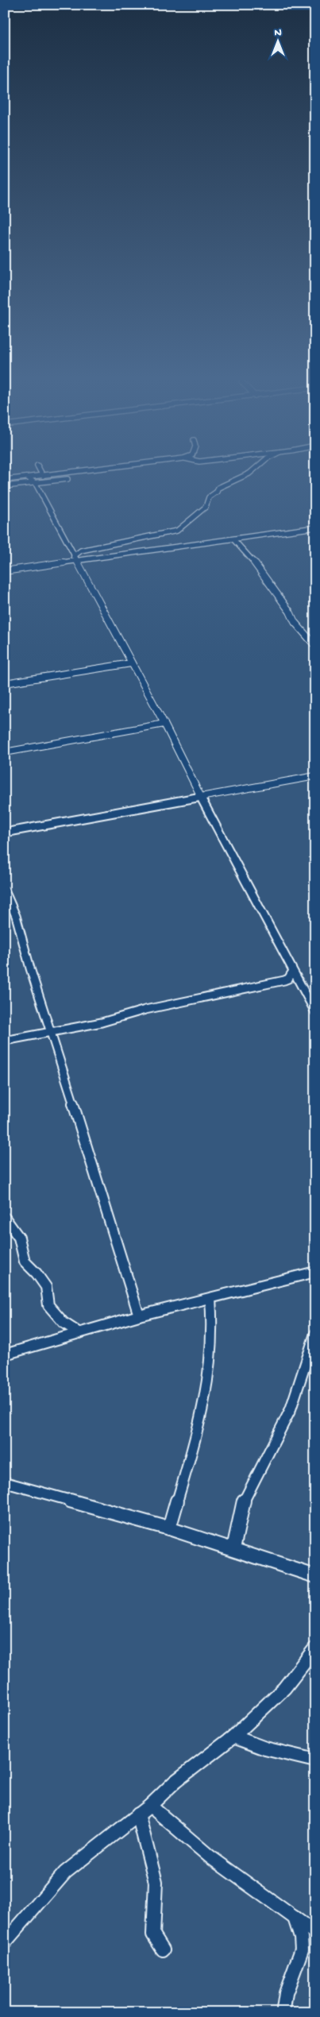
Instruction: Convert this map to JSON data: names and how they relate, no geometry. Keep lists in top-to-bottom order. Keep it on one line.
{"north":"top"}
